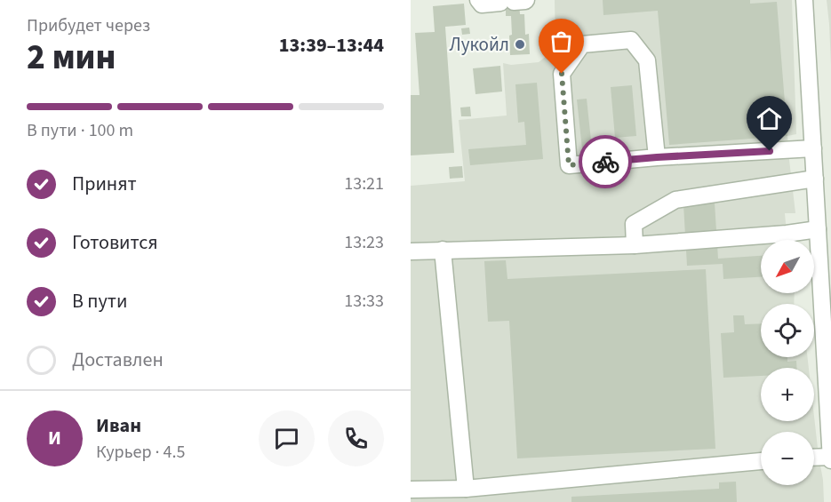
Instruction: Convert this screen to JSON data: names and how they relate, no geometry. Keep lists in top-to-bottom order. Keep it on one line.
{"places":["Лукойл"],"north":"bottom left","page":{"heading":["2 мин","Прибудет через","13:39–13:44"],"panel":["Иван","Курьер · 4.5"],"bar":"В пути · 100 m","list":[["Принят","13:21"],["Готовится","13:23"],["В пути","13:33"],"Доставлен"],"map_buttons":["+","−"],"round":"И"}}
